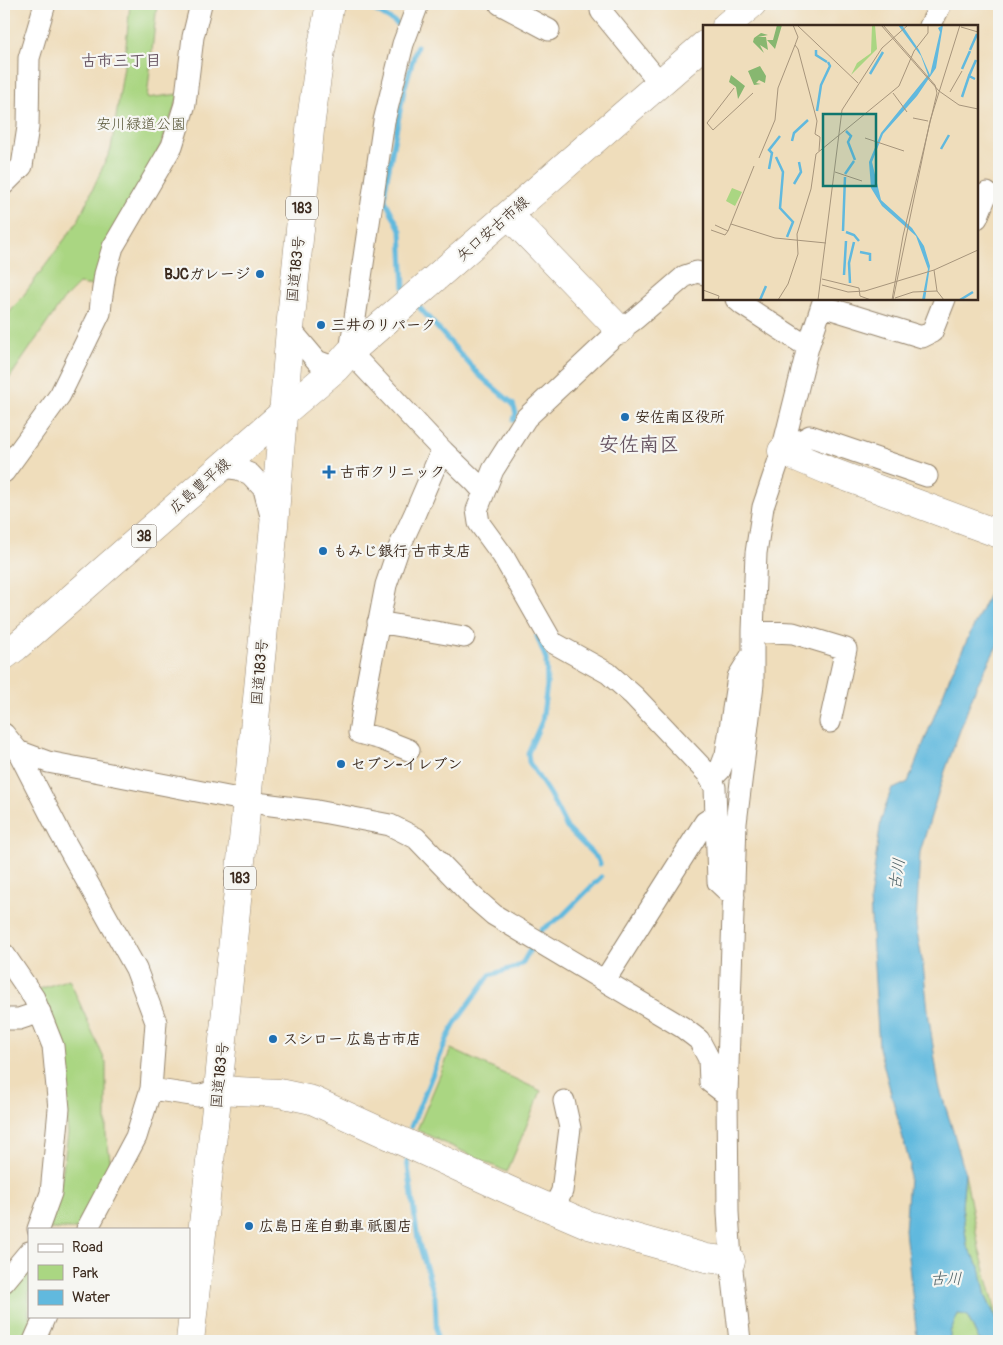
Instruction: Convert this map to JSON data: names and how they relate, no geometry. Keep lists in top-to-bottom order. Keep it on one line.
{"streets":{"main road":["183","矢口安古市線","国道183号","広島豊平線","38"]},"crossings":[["矢口安古市線","国道183号"],["矢口安古市線","広島豊平線"],["国道183号","広島豊平線"]],"districts":["古市三丁目","安佐南区"],"water":["古川"],"parks":["安川緑道公園"],"places":{"other":["BJCガレージ","三井のリパーク","安佐南区役所","もみじ銀行 古市支店","セブン-イレブン","スシロー 広島古市店","広島日産自動車 祇園店"],"health":["古市クリニック"]},"legend":["Road","Park","Water"]}
